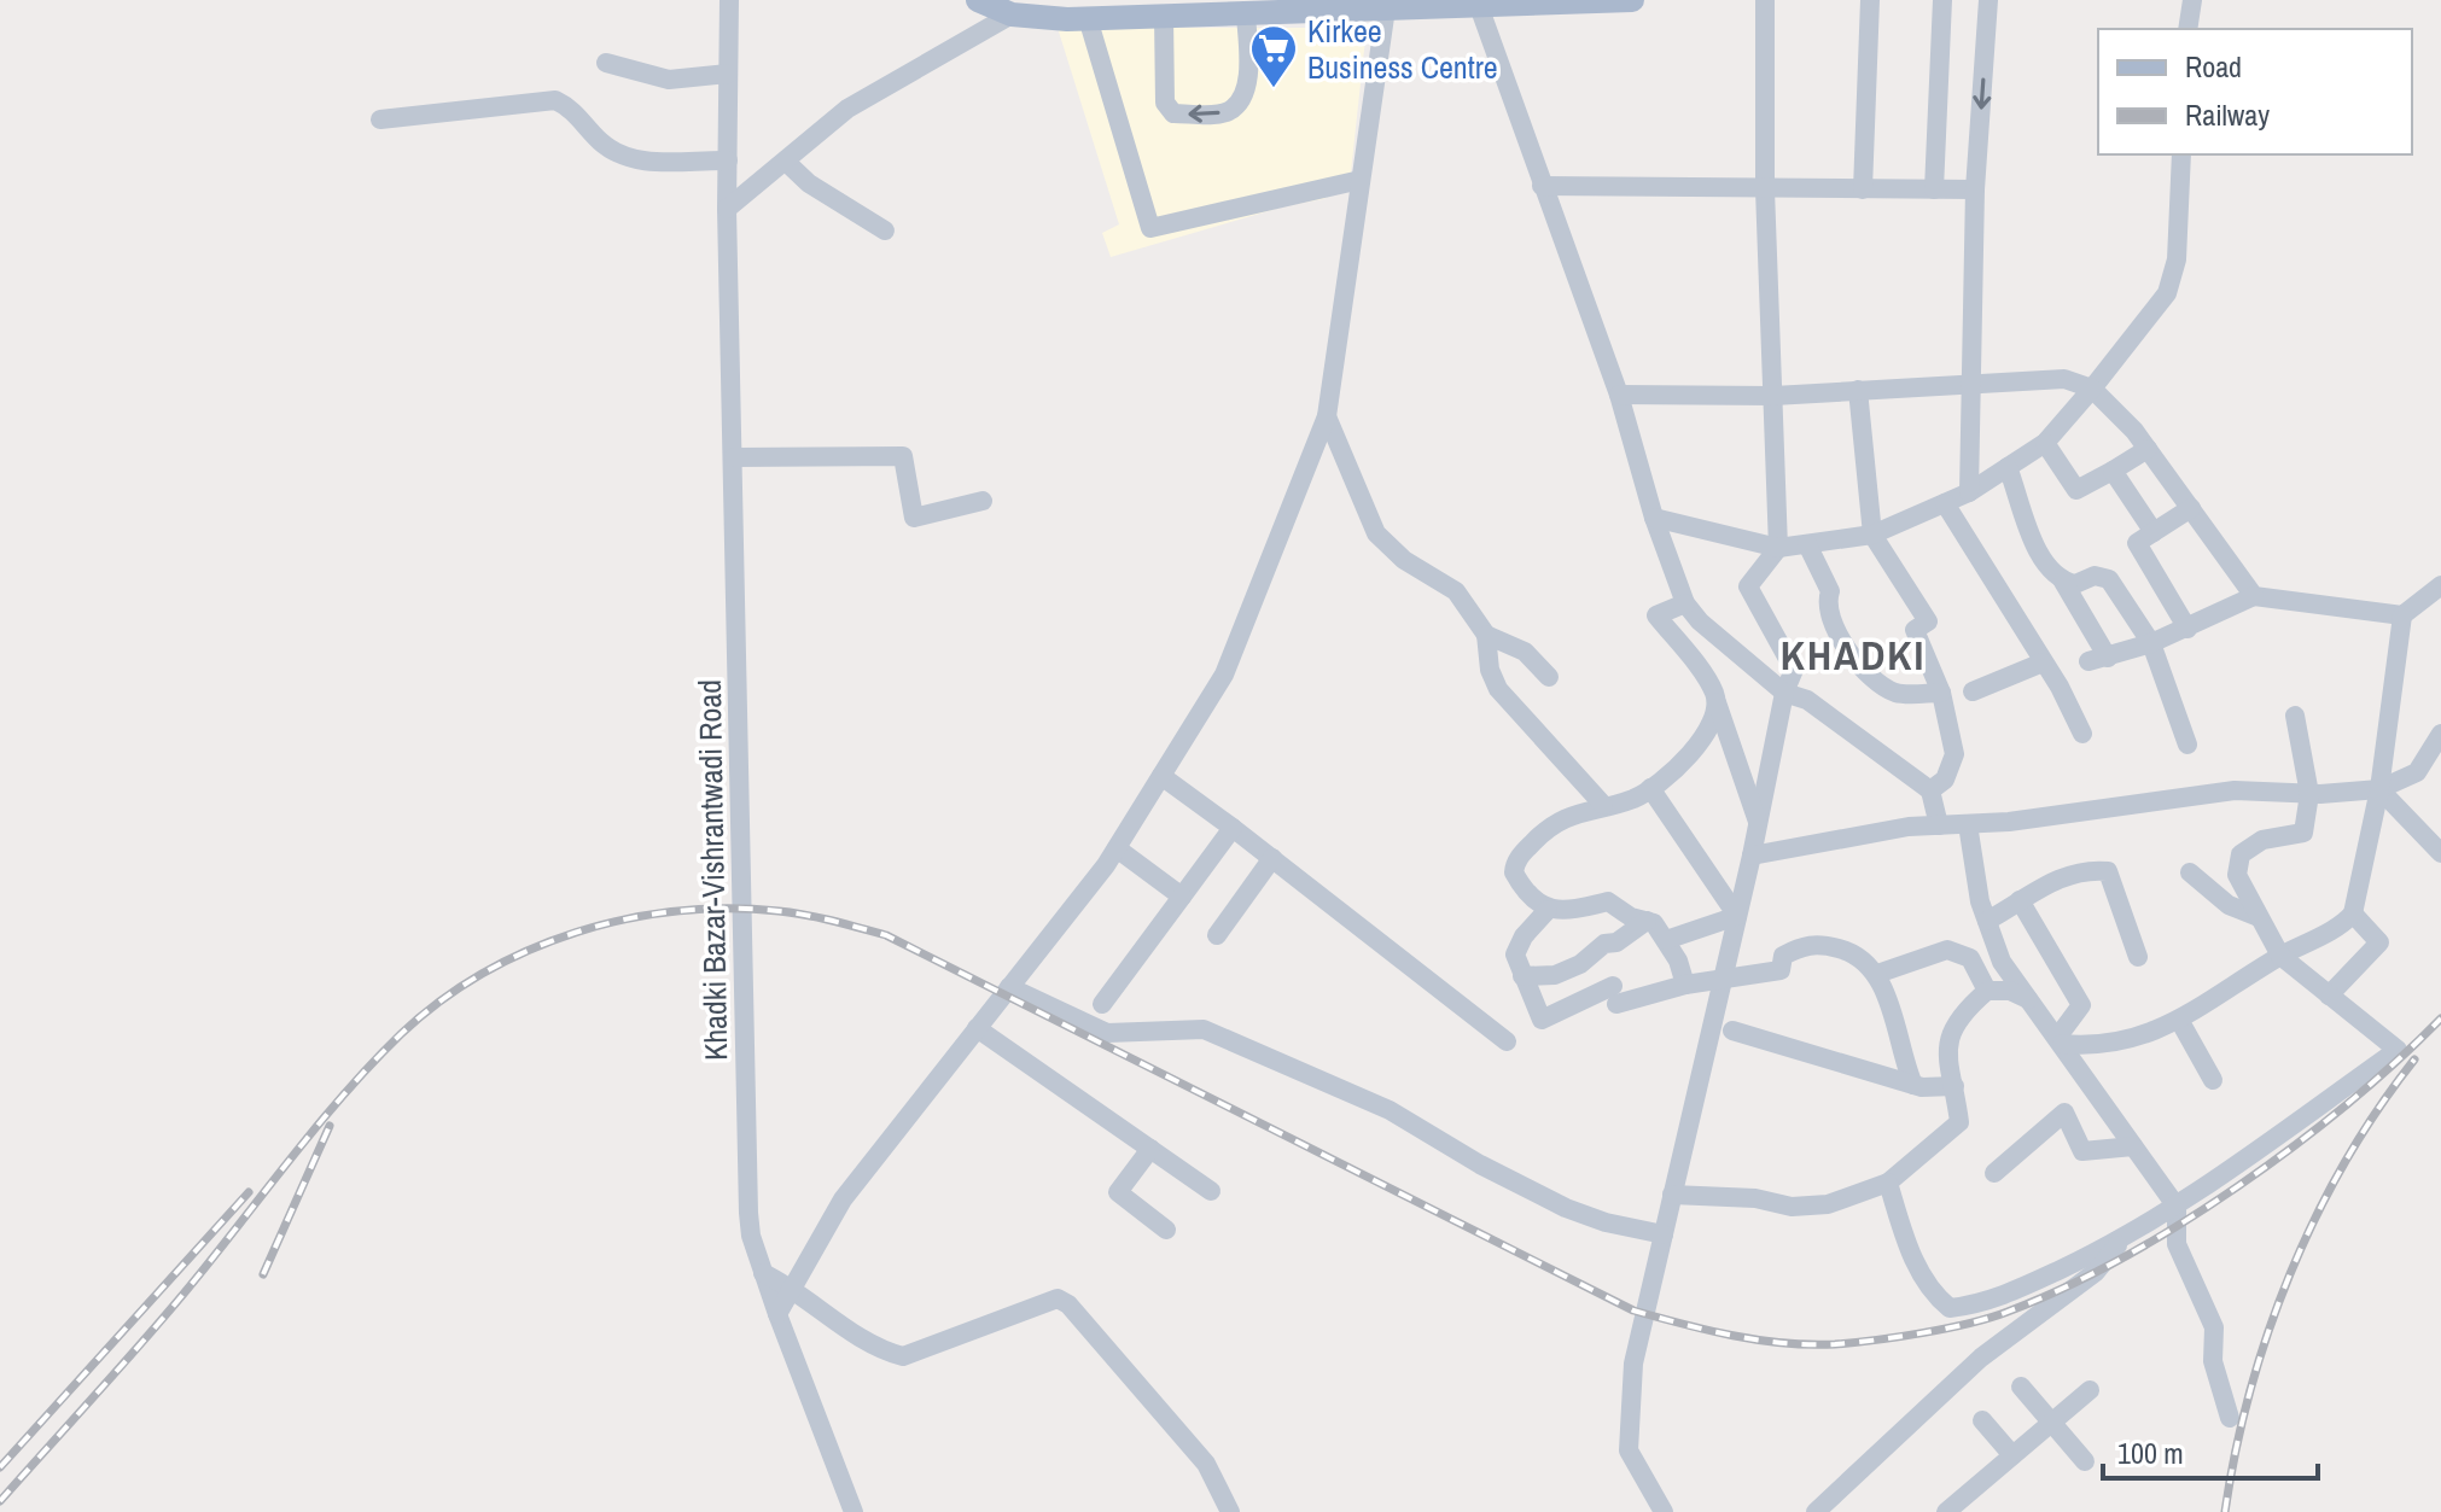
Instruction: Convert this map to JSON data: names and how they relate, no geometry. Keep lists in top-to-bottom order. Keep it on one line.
{"streets":{"street":["Khadki Bazar-Vishrantwadi Road"]},"districts":["KHADKI"],"places":{"supermarket":["Kirkee Business Centre"]},"legend":["Road","Railway"],"scale_bar":"100 m"}
